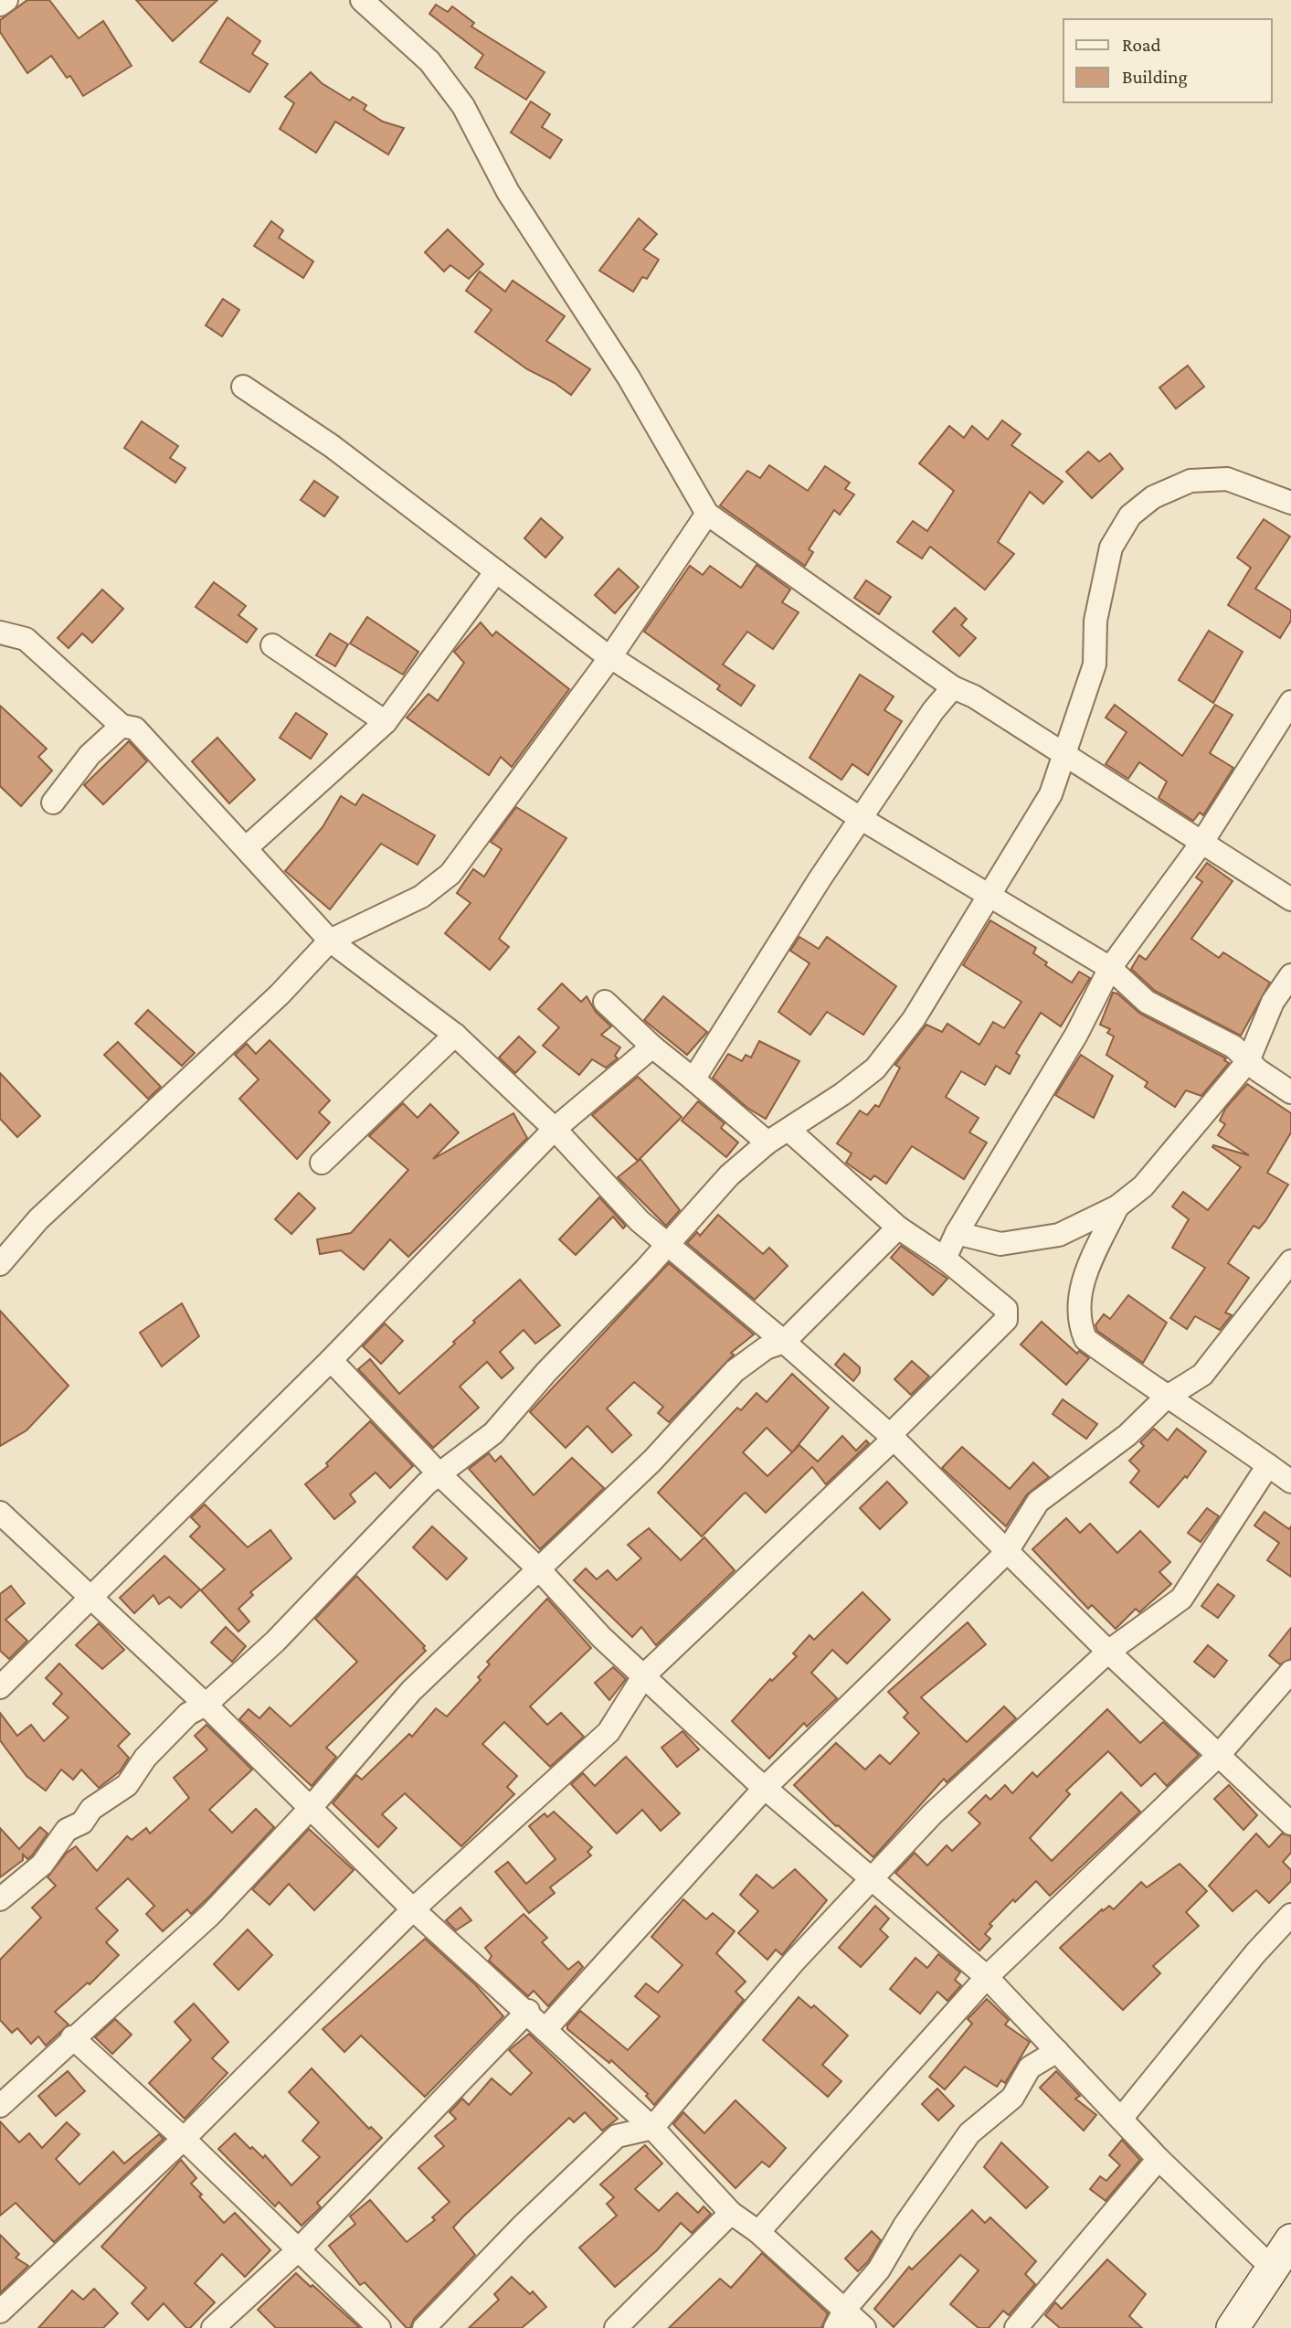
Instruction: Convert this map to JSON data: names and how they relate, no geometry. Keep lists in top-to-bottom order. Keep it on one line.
{"legend":["Road","Building"]}
